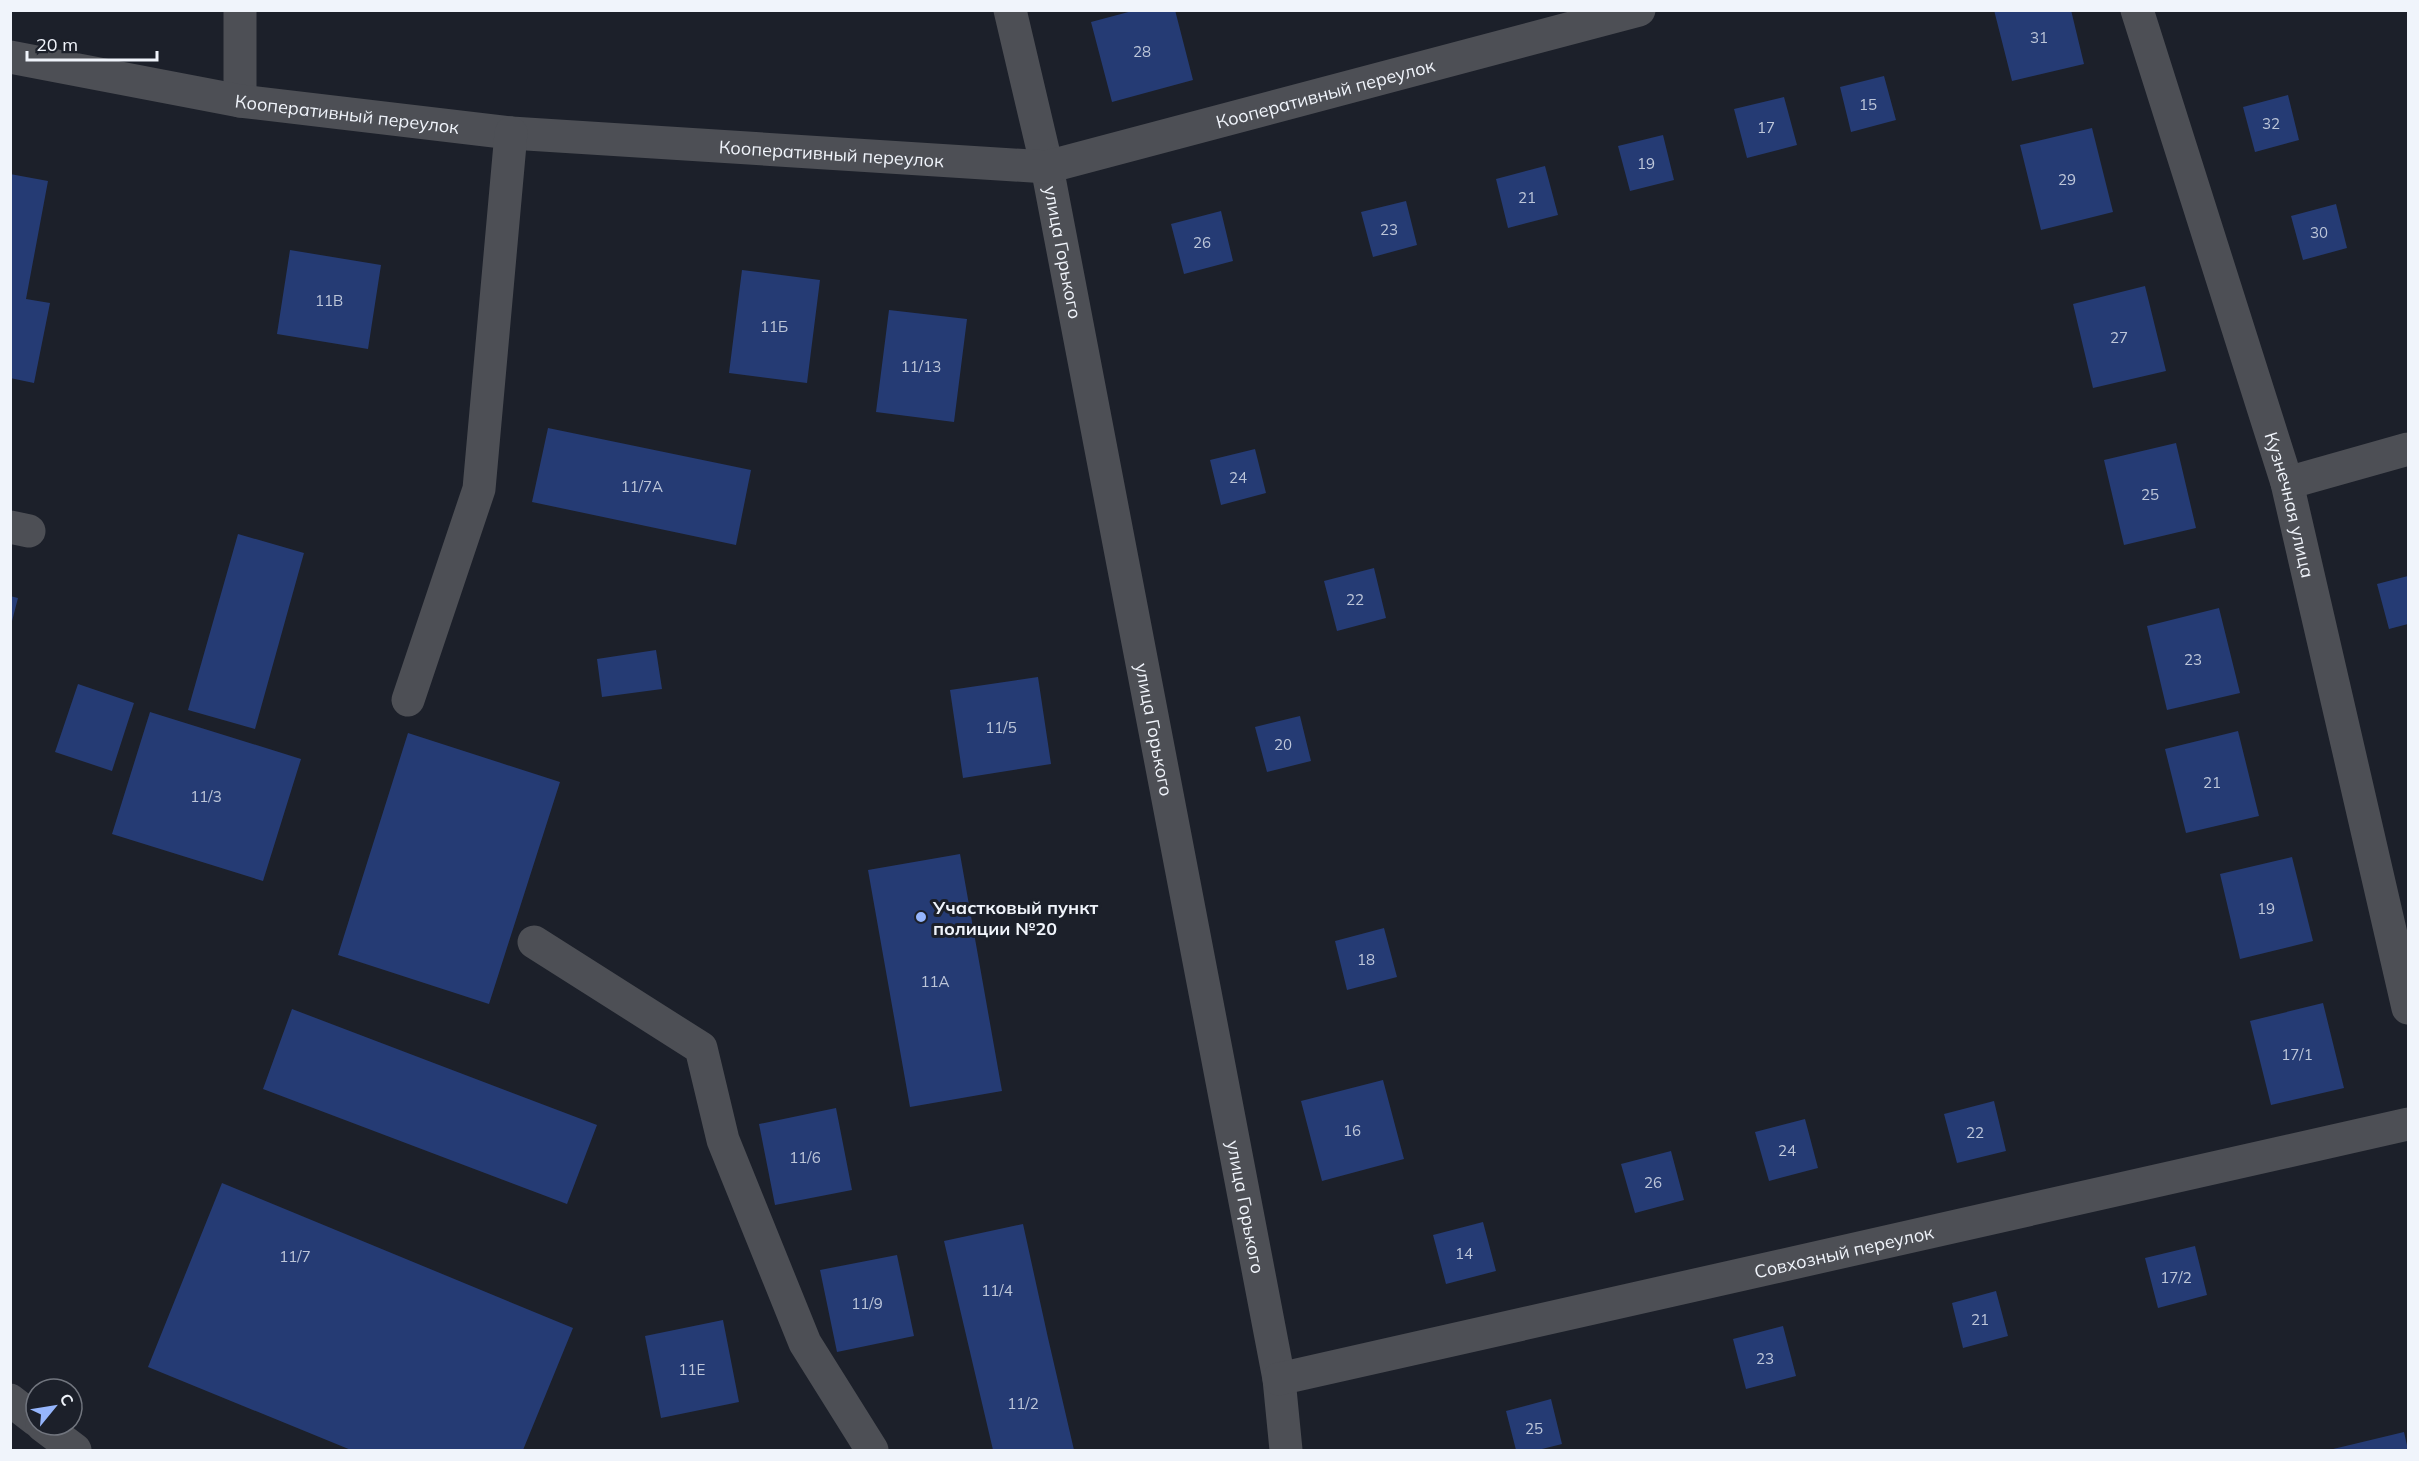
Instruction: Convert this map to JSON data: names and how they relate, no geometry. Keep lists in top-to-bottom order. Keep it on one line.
{"streets":{"lane":["Кооперативный переулок","улица Горького","Кузнечная улица","Совхозный переулок"]},"crossings":[["Кооперативный переулок","улица Горького"],["улица Горького","Совхозный переулок"]],"places":["Участковый пункт полиции №20"],"house_numbers":["31","28","15","32","17","19","29","21","23","30","26","11В","11Б","27","11/13","24","11/7А","25","22","23","11/5","20","21","11/3","19","18","11А","17/1","16","22","24","11/6","26","14","11/7","17/2","11/4","11/9","21","23","11Е","11/2","25"],"scale_bar":"20 m","north":"top right"}
